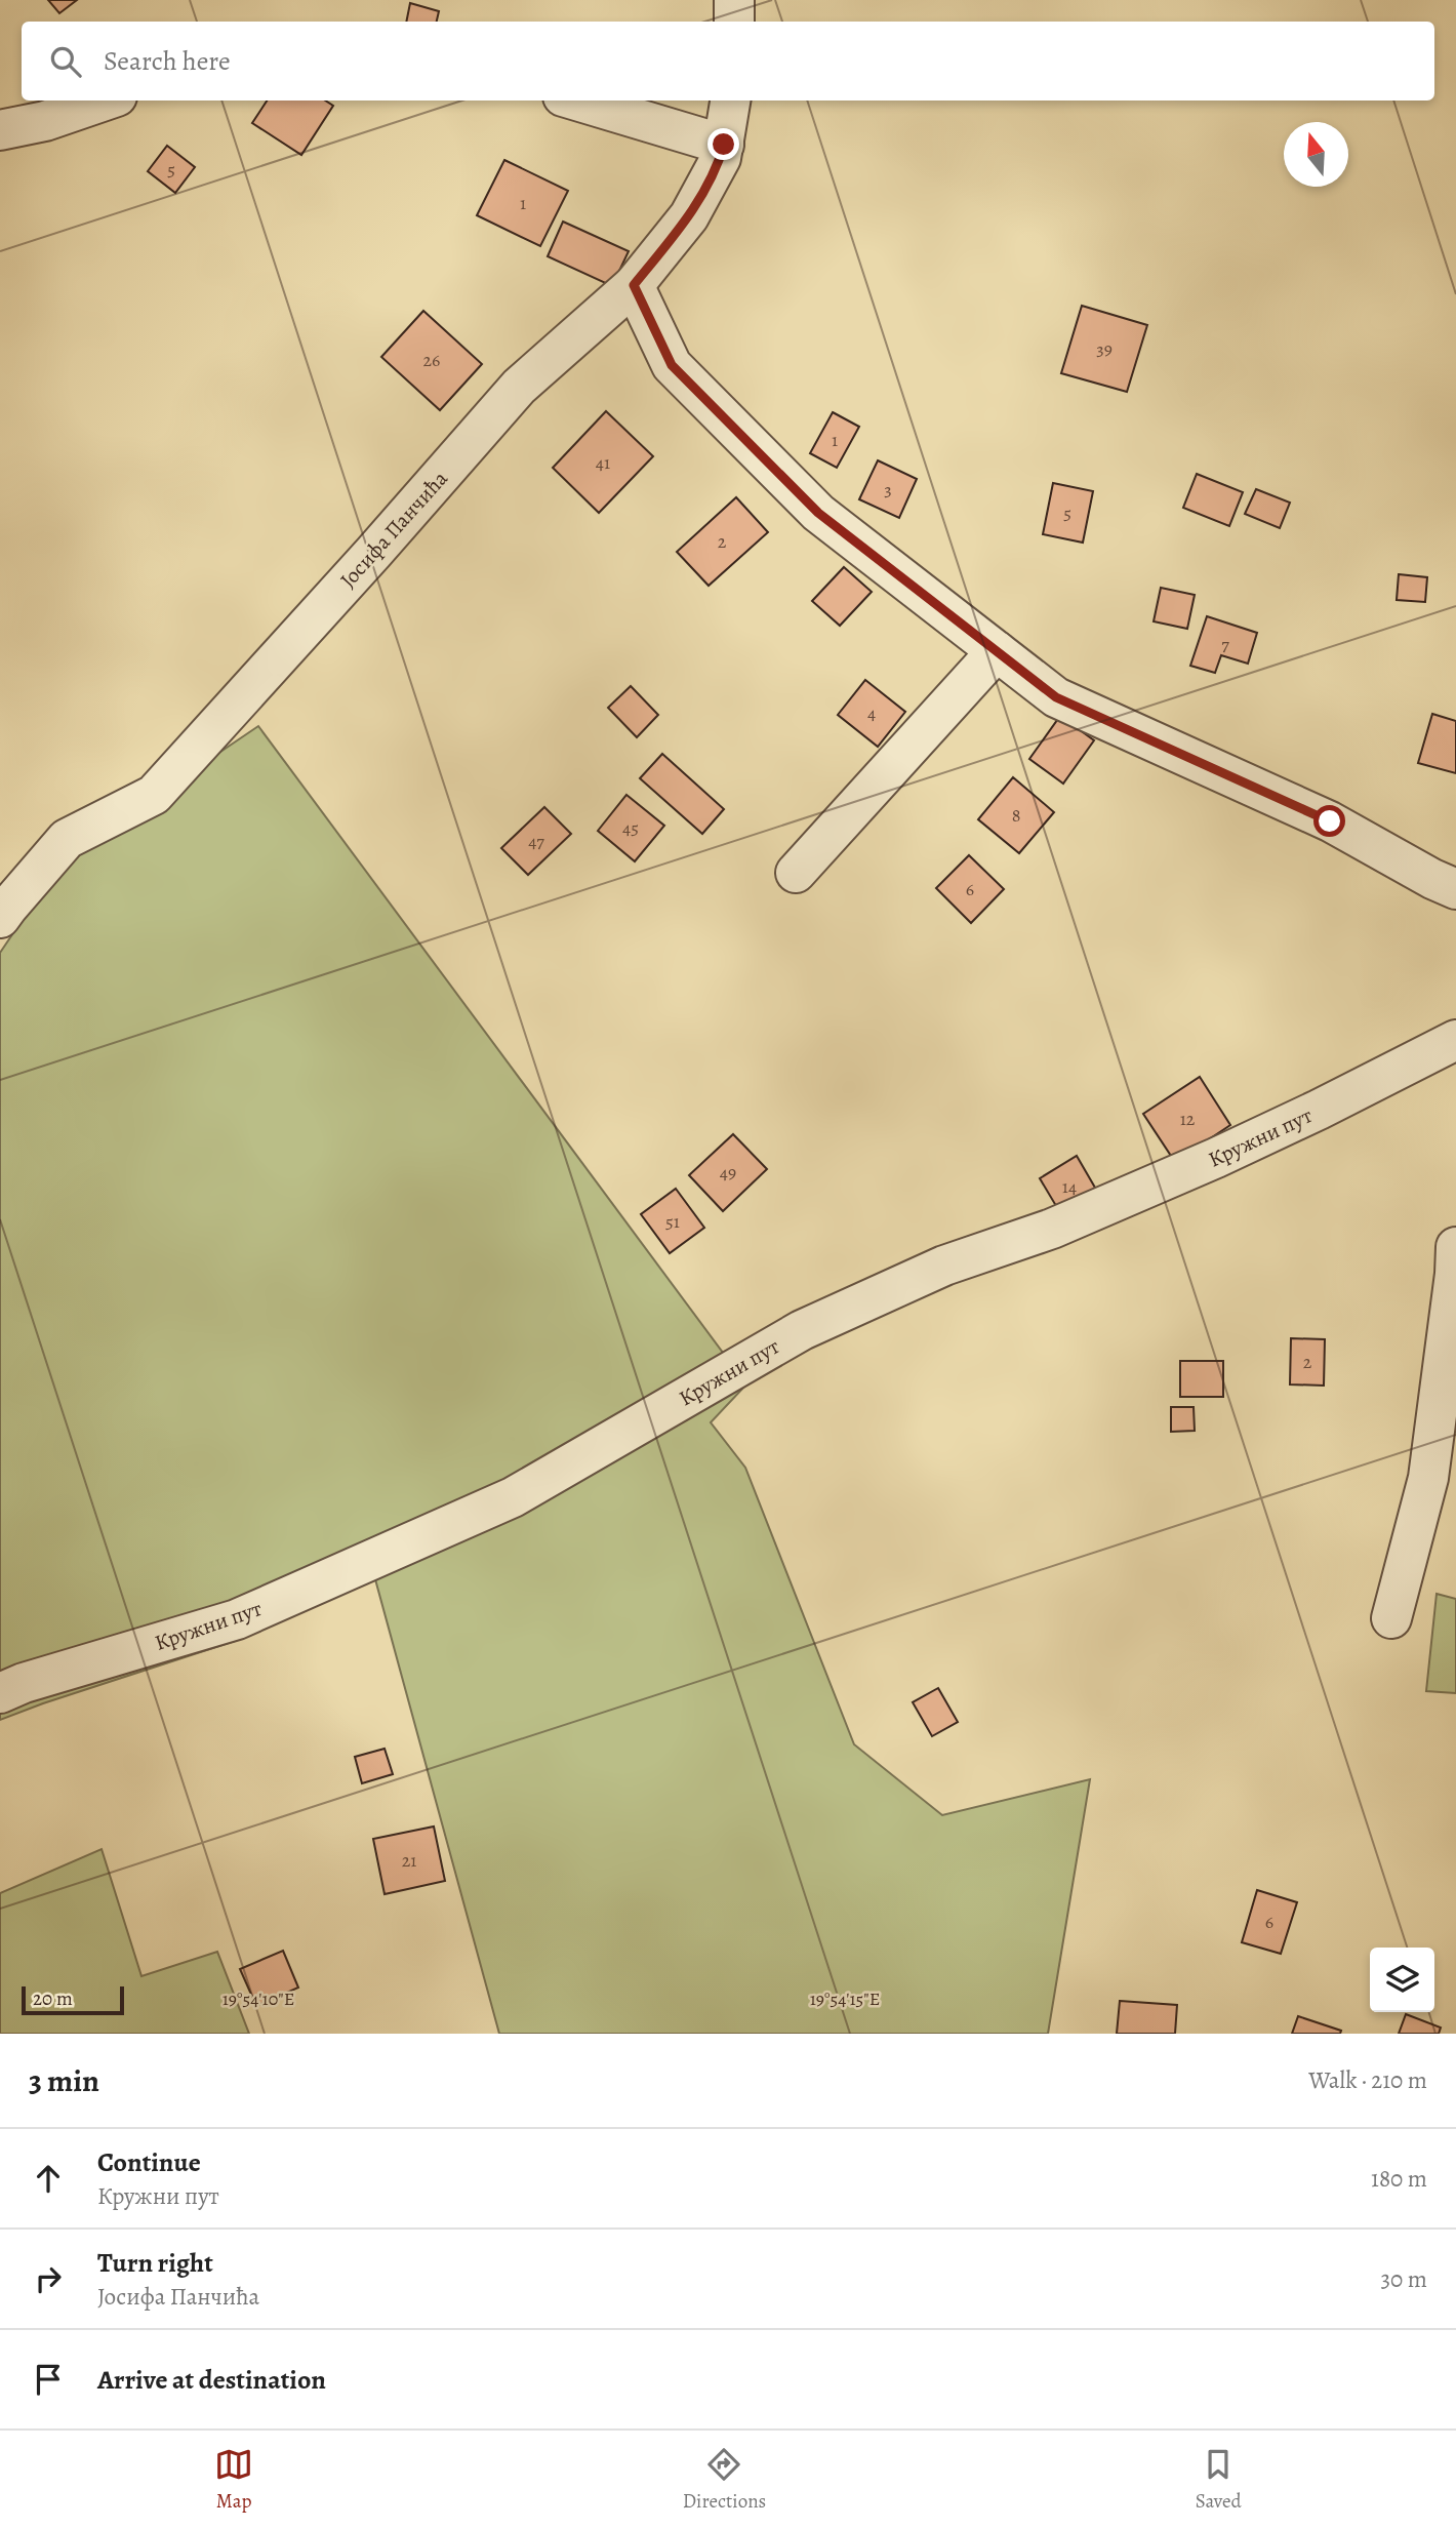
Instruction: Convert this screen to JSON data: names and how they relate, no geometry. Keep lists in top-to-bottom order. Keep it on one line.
{"streets":{"street":["Јосифа Панчића","Кружни пут"]},"house_numbers":["5","1","39","26","1","41","3","5","2","7","4","8","45","47","6","12","49","14","51","2","21","6"],"scale_bar":"20 m","north":"top","page":{"search":"Search here","scale":"20 m","heading":["3 min","Walk · 210 m"],"list":[["Continue","Кружни пут","180 m"],["Turn right","Јосифа Панчића","30 m"],"Arrive at destination"],"nav":["Map","Directions","Saved"]},"coordinates":["19°54'10\"E","19°54'15\"E"]}
